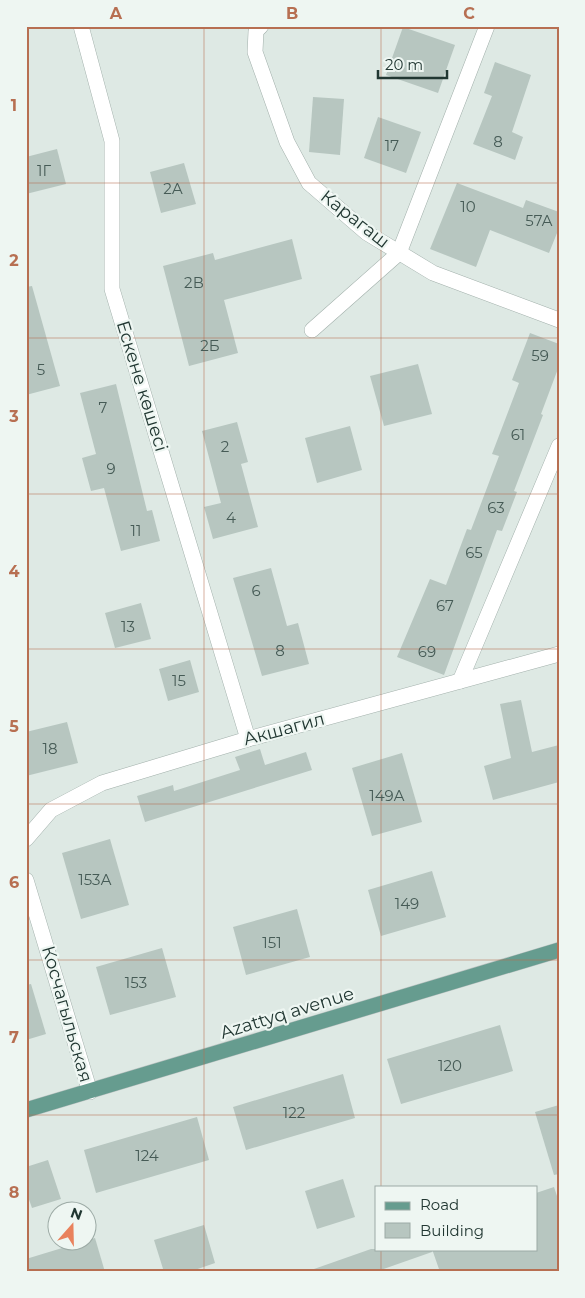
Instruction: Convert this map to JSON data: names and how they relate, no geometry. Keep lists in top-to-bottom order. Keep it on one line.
{"streets":{"main road":["Azattyq avenue"],"street":["Карагаш","Ескене көшесі","Акшагил","Косчагыльская"]},"crossings":[["Ескене көшесі","Акшагил"],["Azattyq avenue","Косчагыльская"]],"house_numbers":["8","17","1Г","2А","10","57А","2В","2Б","59","5","7","61","2","9","63","4","11","65","6","67","13","8","69","15","18","149А","153А","149","151","153","120","122","124"],"legend":["Road","Building"],"scale_bar":"20 m","north":"top","grid":{"columns":["A","B","C"],"rows":["1","2","3","4","5","6","7","8"]}}
